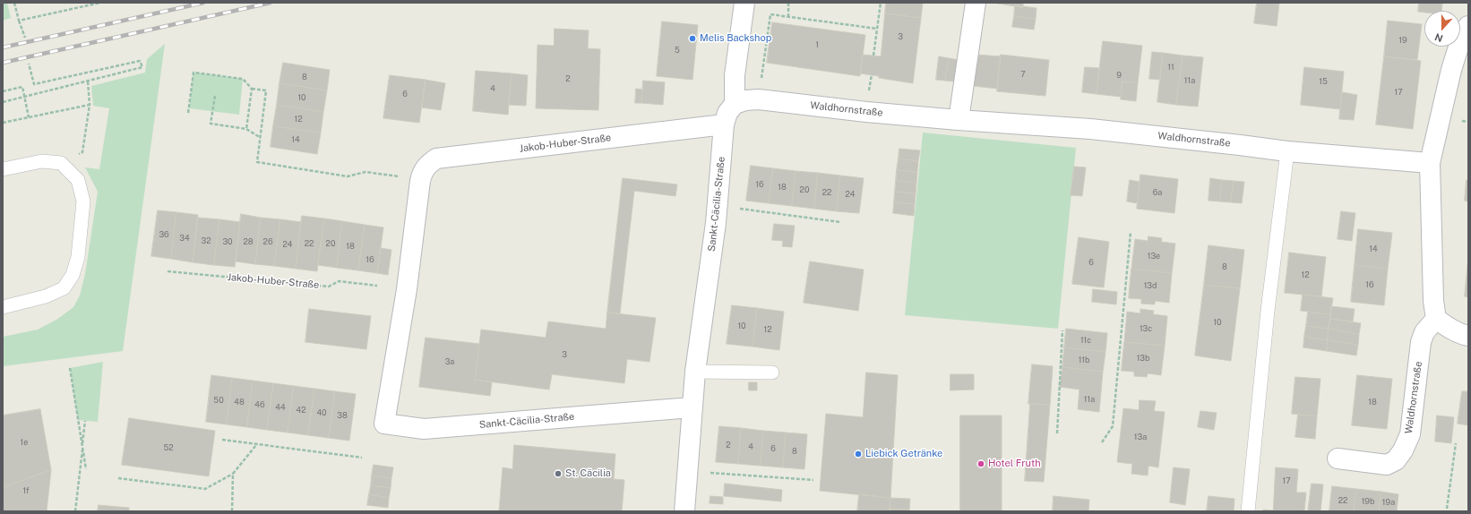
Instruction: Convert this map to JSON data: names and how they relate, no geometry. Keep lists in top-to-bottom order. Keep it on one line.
{"streets":{"street":["Waldhornstraße","Jakob-Huber-Straße","Sankt-Cäcilia-Straße"]},"crossings":[["Waldhornstraße","Sankt-Cäcilia-Straße"],["Jakob-Huber-Straße","Sankt-Cäcilia-Straße"]],"places":["Melis Backshop","Liebick Getränke","Hotel Fruth","St. Cäcilia"],"house_numbers":["3","19","1","5","11","7","9","8","2","11a","15","4","17","6","10","12","14","16","18","20","22","6a","24","36","34","32","30","28","26","22","20","24","18","14","13e","16","6","8","12","16","13d","10","10","13c","12","11c","3","13b","11b","3a","11a","50","48","18","46","44","42","40","38","13a","1e","2","4","52","6","8","17","1f","22","19b","19a"],"north":"bottom"}
